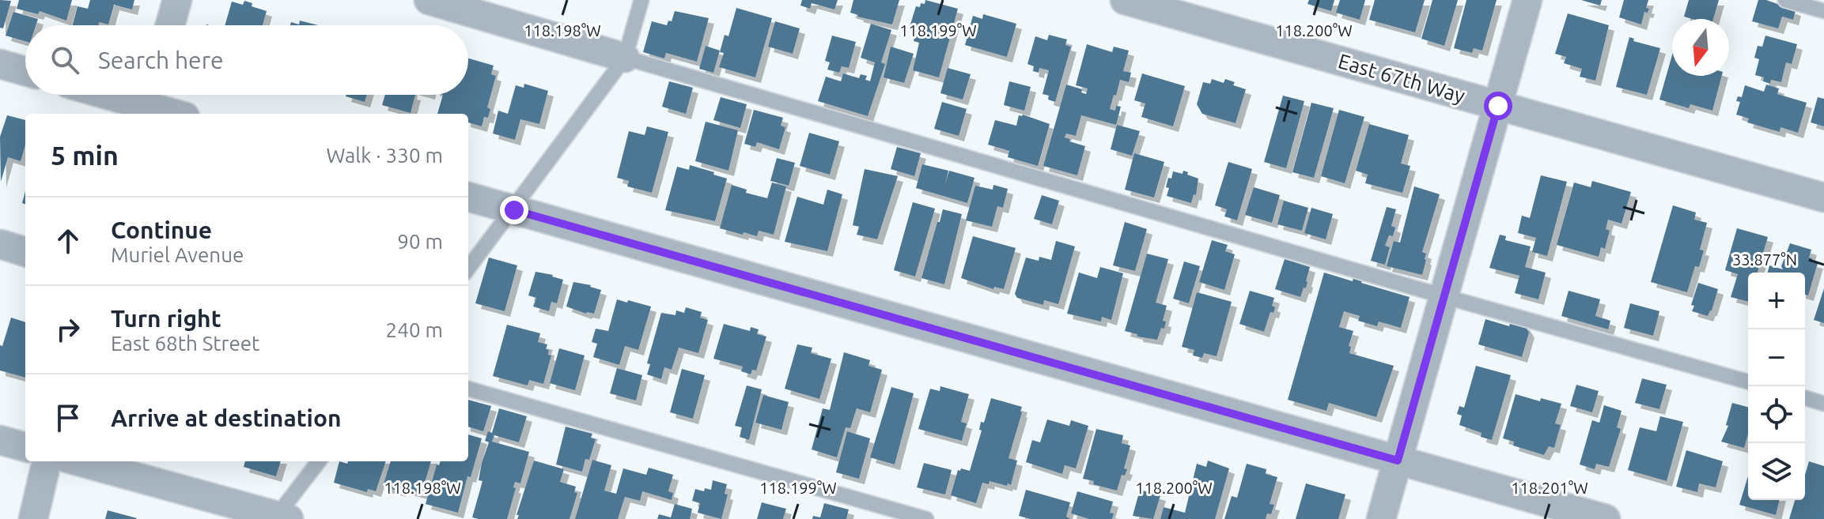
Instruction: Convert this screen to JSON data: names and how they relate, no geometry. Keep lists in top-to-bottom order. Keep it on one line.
{"streets":{"street":["East 67th Way"]},"north":"bottom","page":{"search":"Search here","heading":["5 min","Walk · 330 m"],"list":[["Continue","Muriel Avenue","90 m"],["Turn right","East 68th Street","240 m"],"Arrive at destination"],"map_buttons":["+","−"]},"coordinates":["118.198°W","118.199°W","118.200°W","33.877°N","118.201°W"]}
